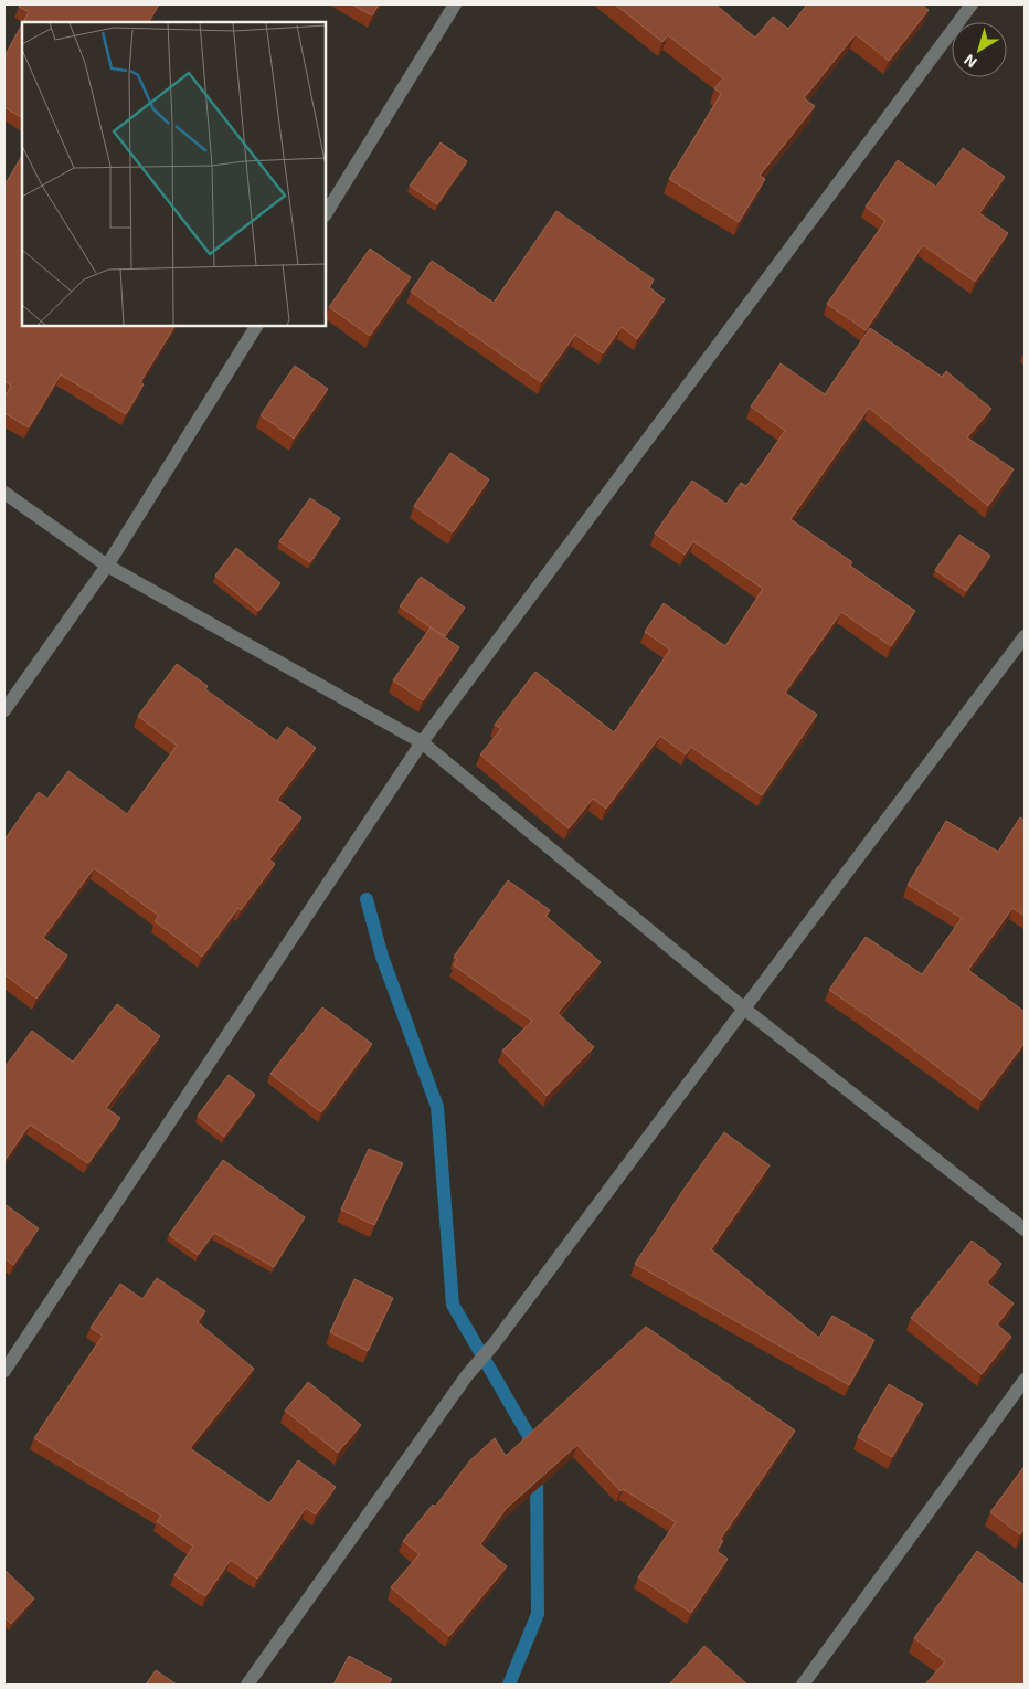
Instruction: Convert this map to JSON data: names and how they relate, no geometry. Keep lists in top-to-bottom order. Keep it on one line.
{"north":"bottom left"}
